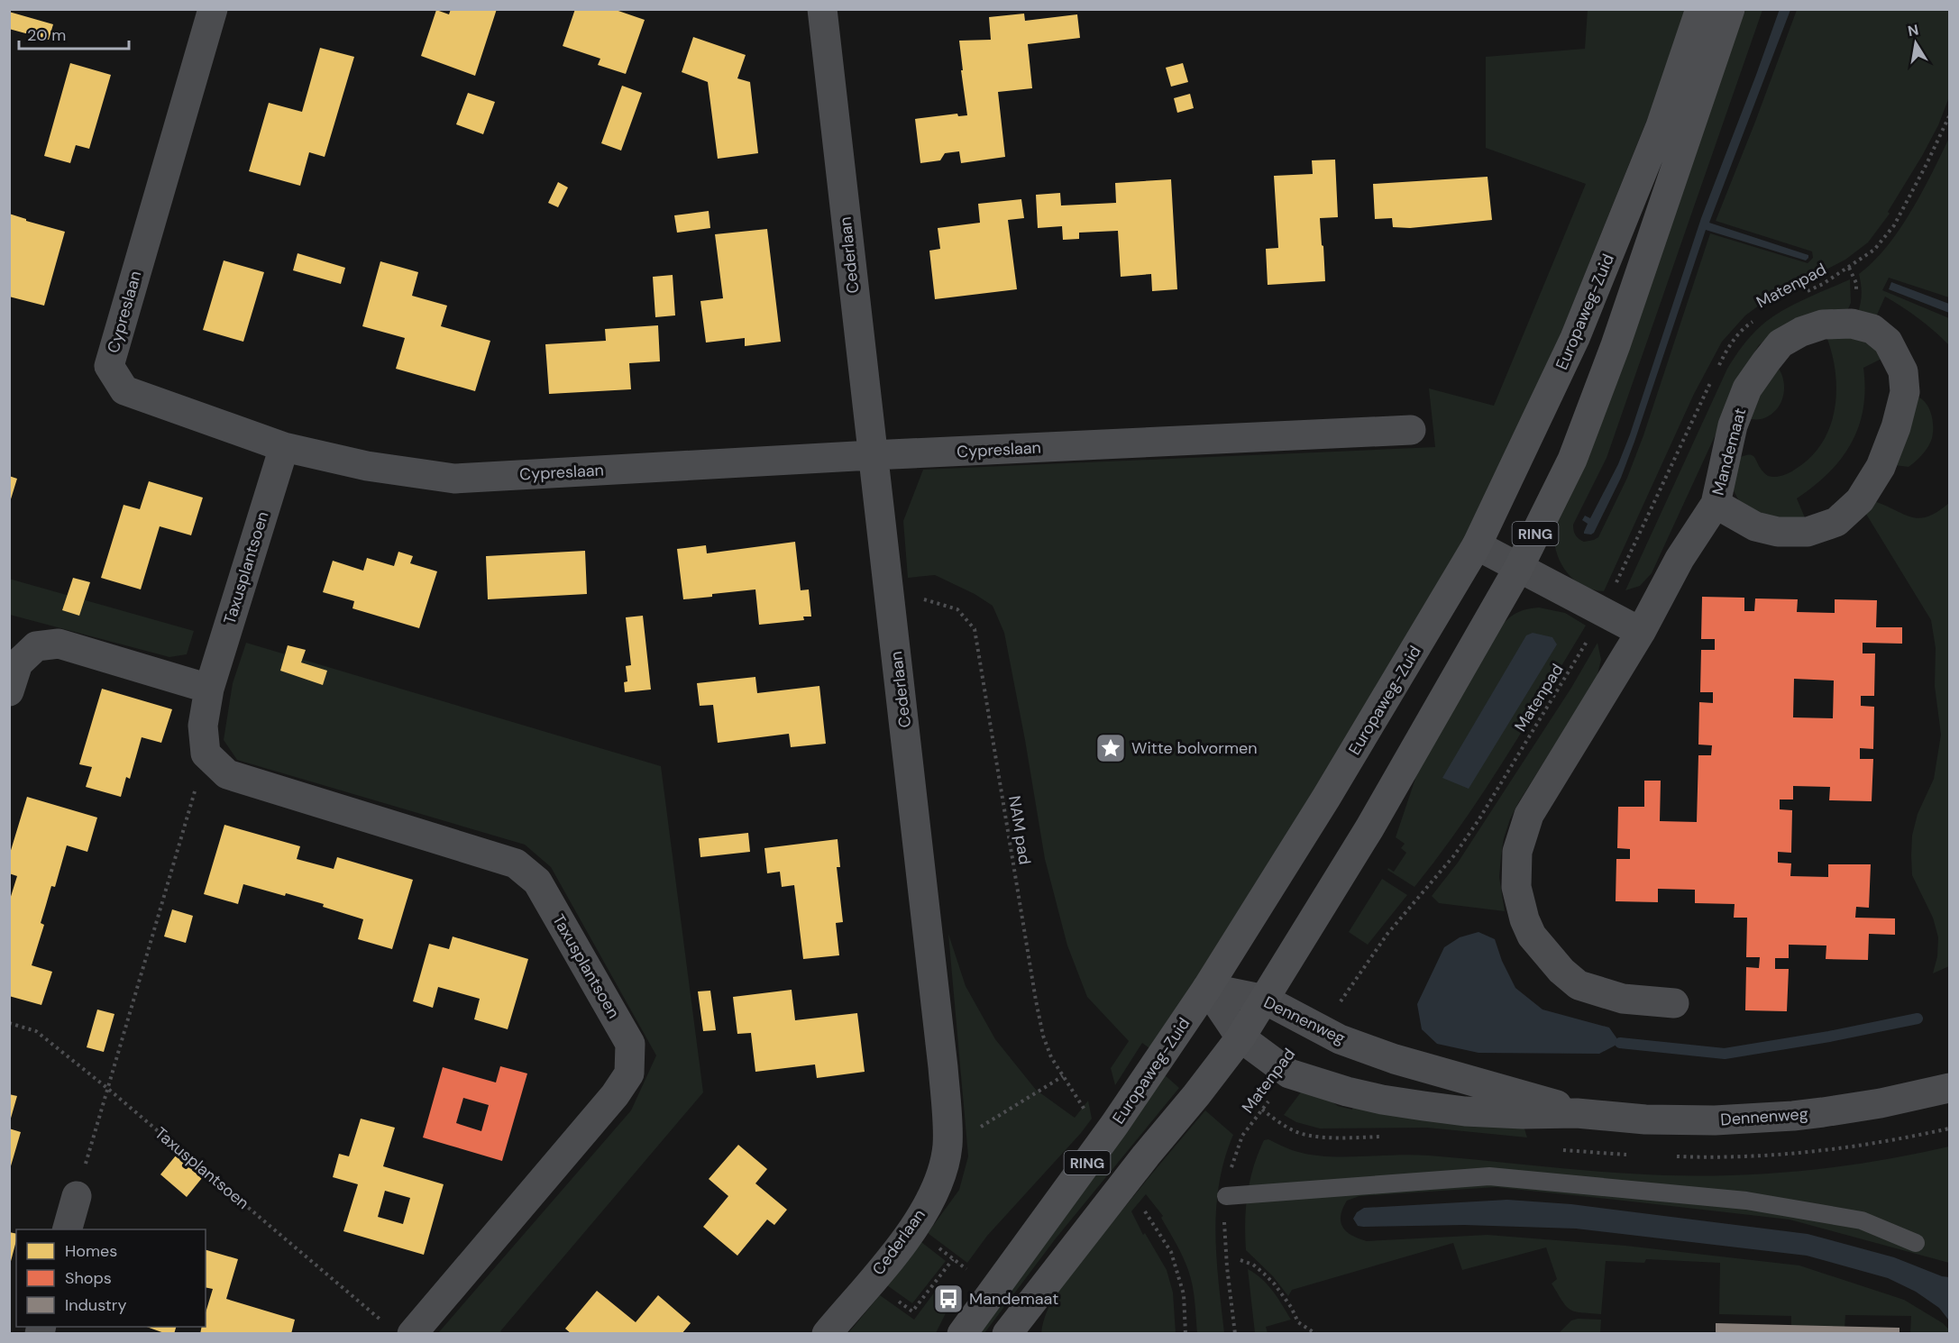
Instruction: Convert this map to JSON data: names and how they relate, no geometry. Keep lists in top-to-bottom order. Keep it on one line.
{"streets":{"main road":["Europaweg-Zuid","RING"],"street":["Cederlaan","Cypreslaan","Mandemaat","Taxusplantsoen","Dennenweg"],"path":["Matenpad","NAM pad"]},"crossings":[["Cederlaan","Cypreslaan"],["Cederlaan","NAM pad"],["Matenpad","Dennenweg"],["Cypreslaan","Taxusplantsoen"],["Europaweg-Zuid","Dennenweg"],["RING","Dennenweg"]],"places":{"place":["Witte bolvormen"],"bus stop":["Mandemaat"]},"legend":["Homes","Shops","Industry"],"scale_bar":"20 m","north":"top"}
